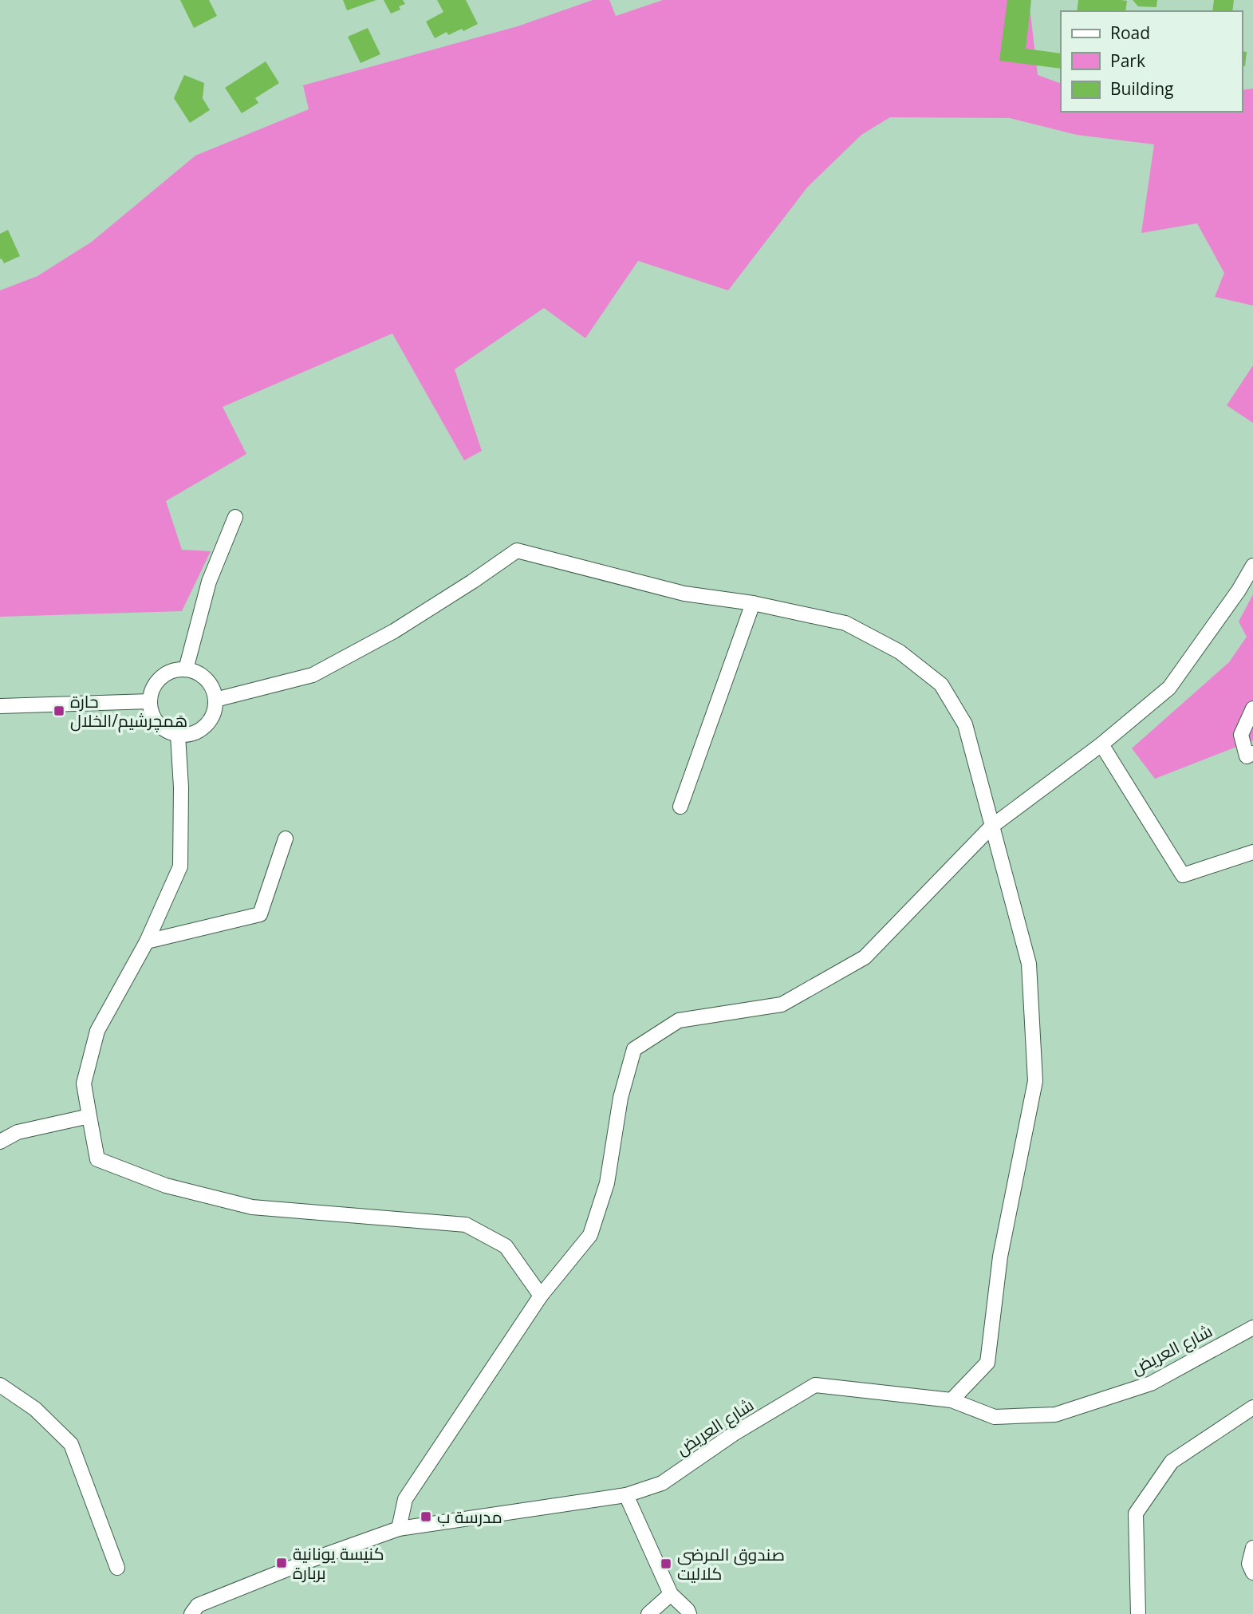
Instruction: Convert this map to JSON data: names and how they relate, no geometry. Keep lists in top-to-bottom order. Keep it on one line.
{"streets":{"street":["شارع العريض"]},"places":{"transit":["حارة هَمچرشيم/الخلال","مدرسة ب","كنيسة يونانية بربارة","صندوق المرضى كلاليت"]},"legend":["Road","Park","Building"]}
